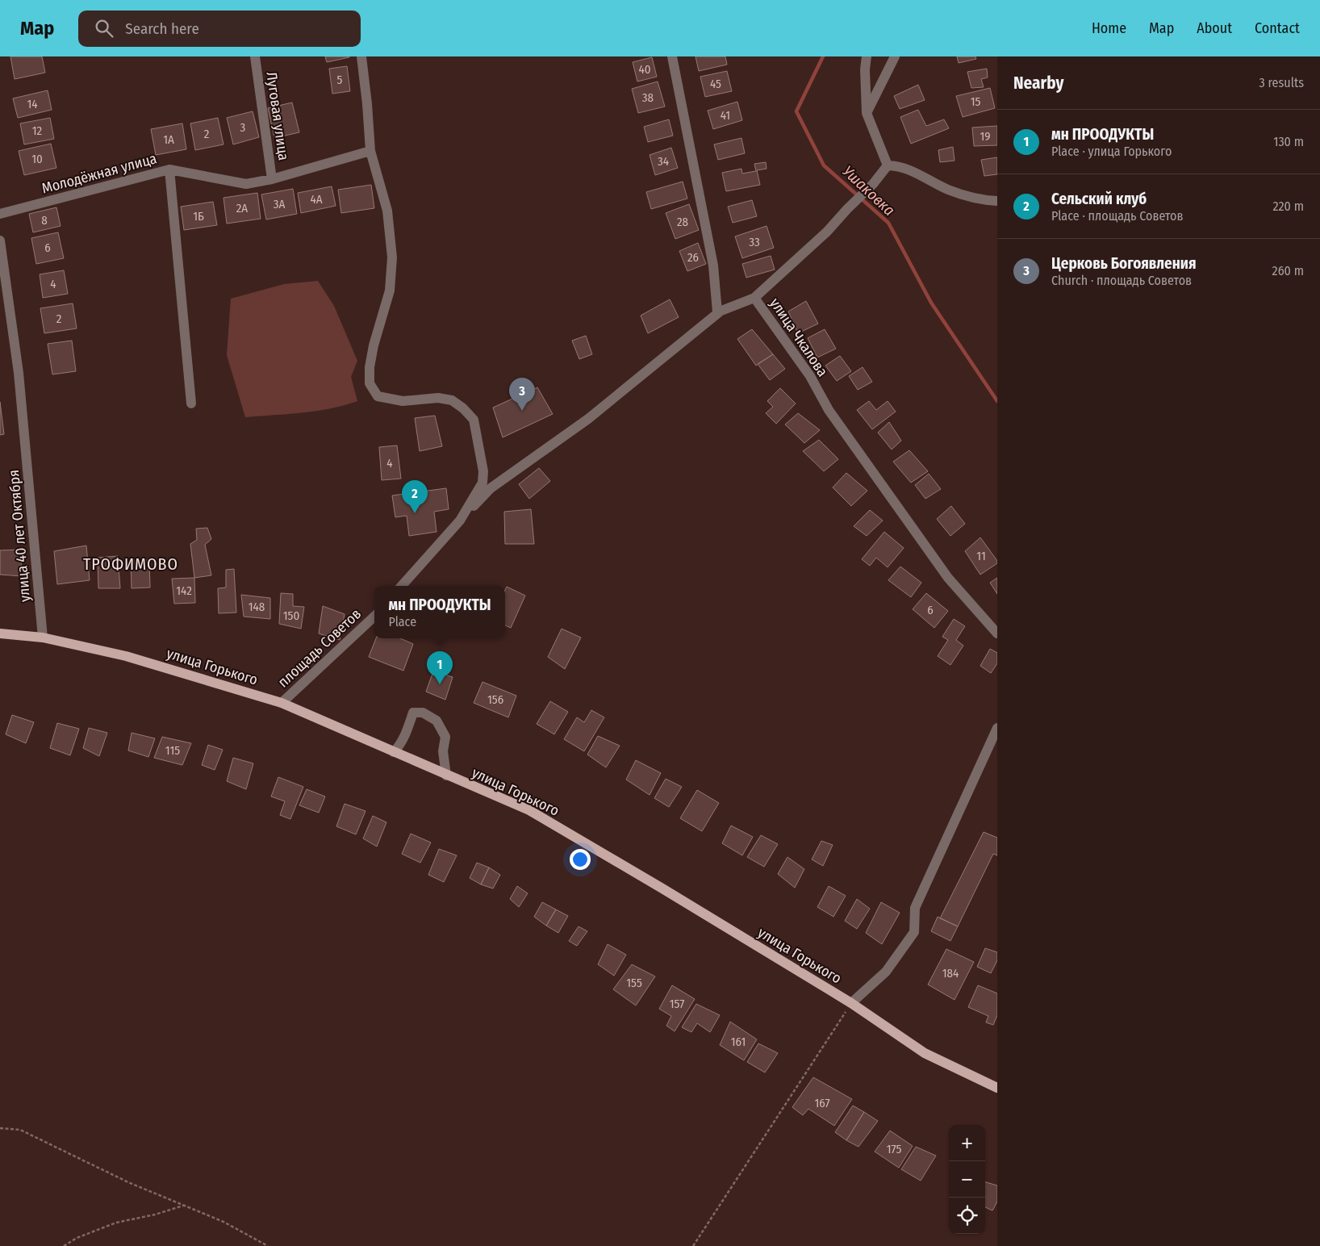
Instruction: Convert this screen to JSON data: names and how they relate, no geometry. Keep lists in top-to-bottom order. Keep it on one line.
{"streets":{"main road":["улица Горького"],"street":["Луговая улица","Молодёжная улица","улица Чкалова","улица 40 лет Октября","площадь Советов"]},"crossings":[["Луговая улица","Молодёжная улица"],["улица 40 лет Октября","улица Горького"],["площадь Советов","улица Горького"]],"districts":["ТРОФИМОВО"],"water":["Ушаковка"],"house_numbers":["40","5","45","38","15","14","41","3","12","2","19","1А","10","34","4А","3А","2А","1Б","8","28","33","6","26","4","2","4","11","142","148","6","150","156","115","184","155","157","161","167","175"],"page":{"header":"Map","search":"Search here","nav":["Home","Map","About","Contact"],"heading":["Nearby","3 results"],"list":[{"mark":"1","name":"мн ПРООДУКТЫ","note":"Place · улица Горького","value":"130 m"},{"mark":"2","name":"Сельский клуб","note":"Place · площадь Советов","value":"220 m"},{"mark":"3","name":"Церковь Богоявления","note":"Church · площадь Советов","value":"260 m"}],"pins":["3","2","1"],"popup":["мн ПРООДУКТЫ","Place"],"map_buttons":["+","−"]}}
